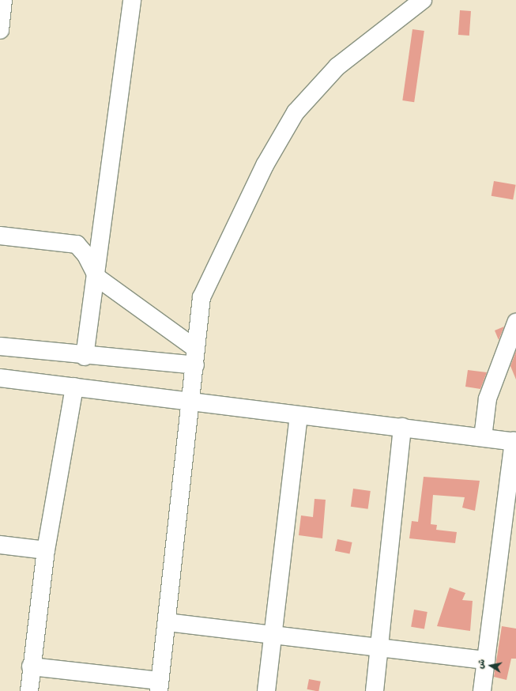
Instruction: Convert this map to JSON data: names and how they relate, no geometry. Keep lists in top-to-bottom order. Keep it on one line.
{"north":"left"}
